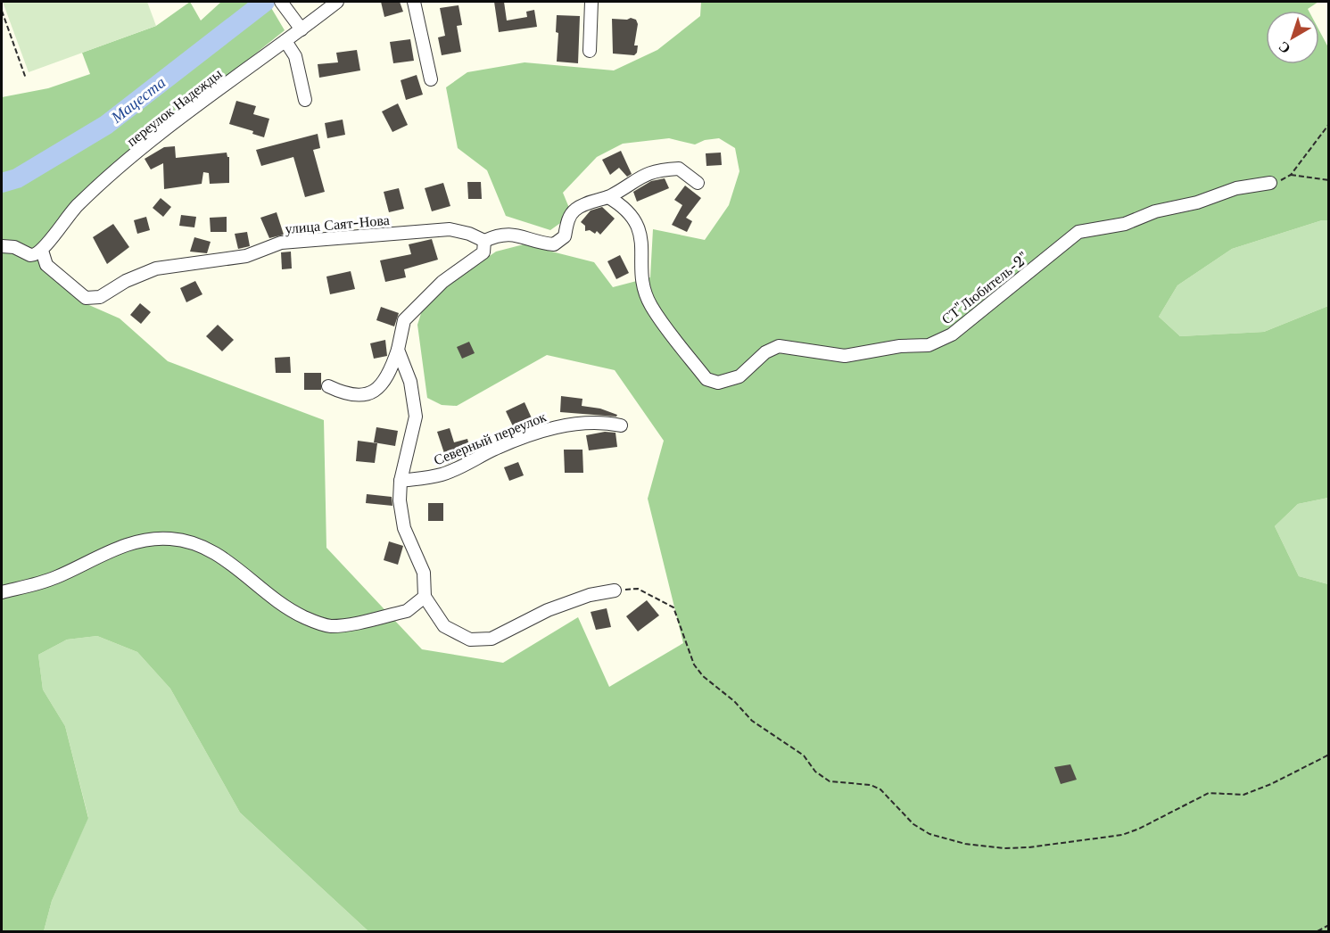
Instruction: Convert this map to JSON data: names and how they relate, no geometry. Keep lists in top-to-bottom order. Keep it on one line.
{"streets":{"street":["переулок Надежды","улица Саят-Нова","СТ\"Любитель-2\"","Северный переулок"]},"crossings":[["переулок Надежды","улица Саят-Нова"]],"water":["Мацеста"],"north":"bottom left"}
